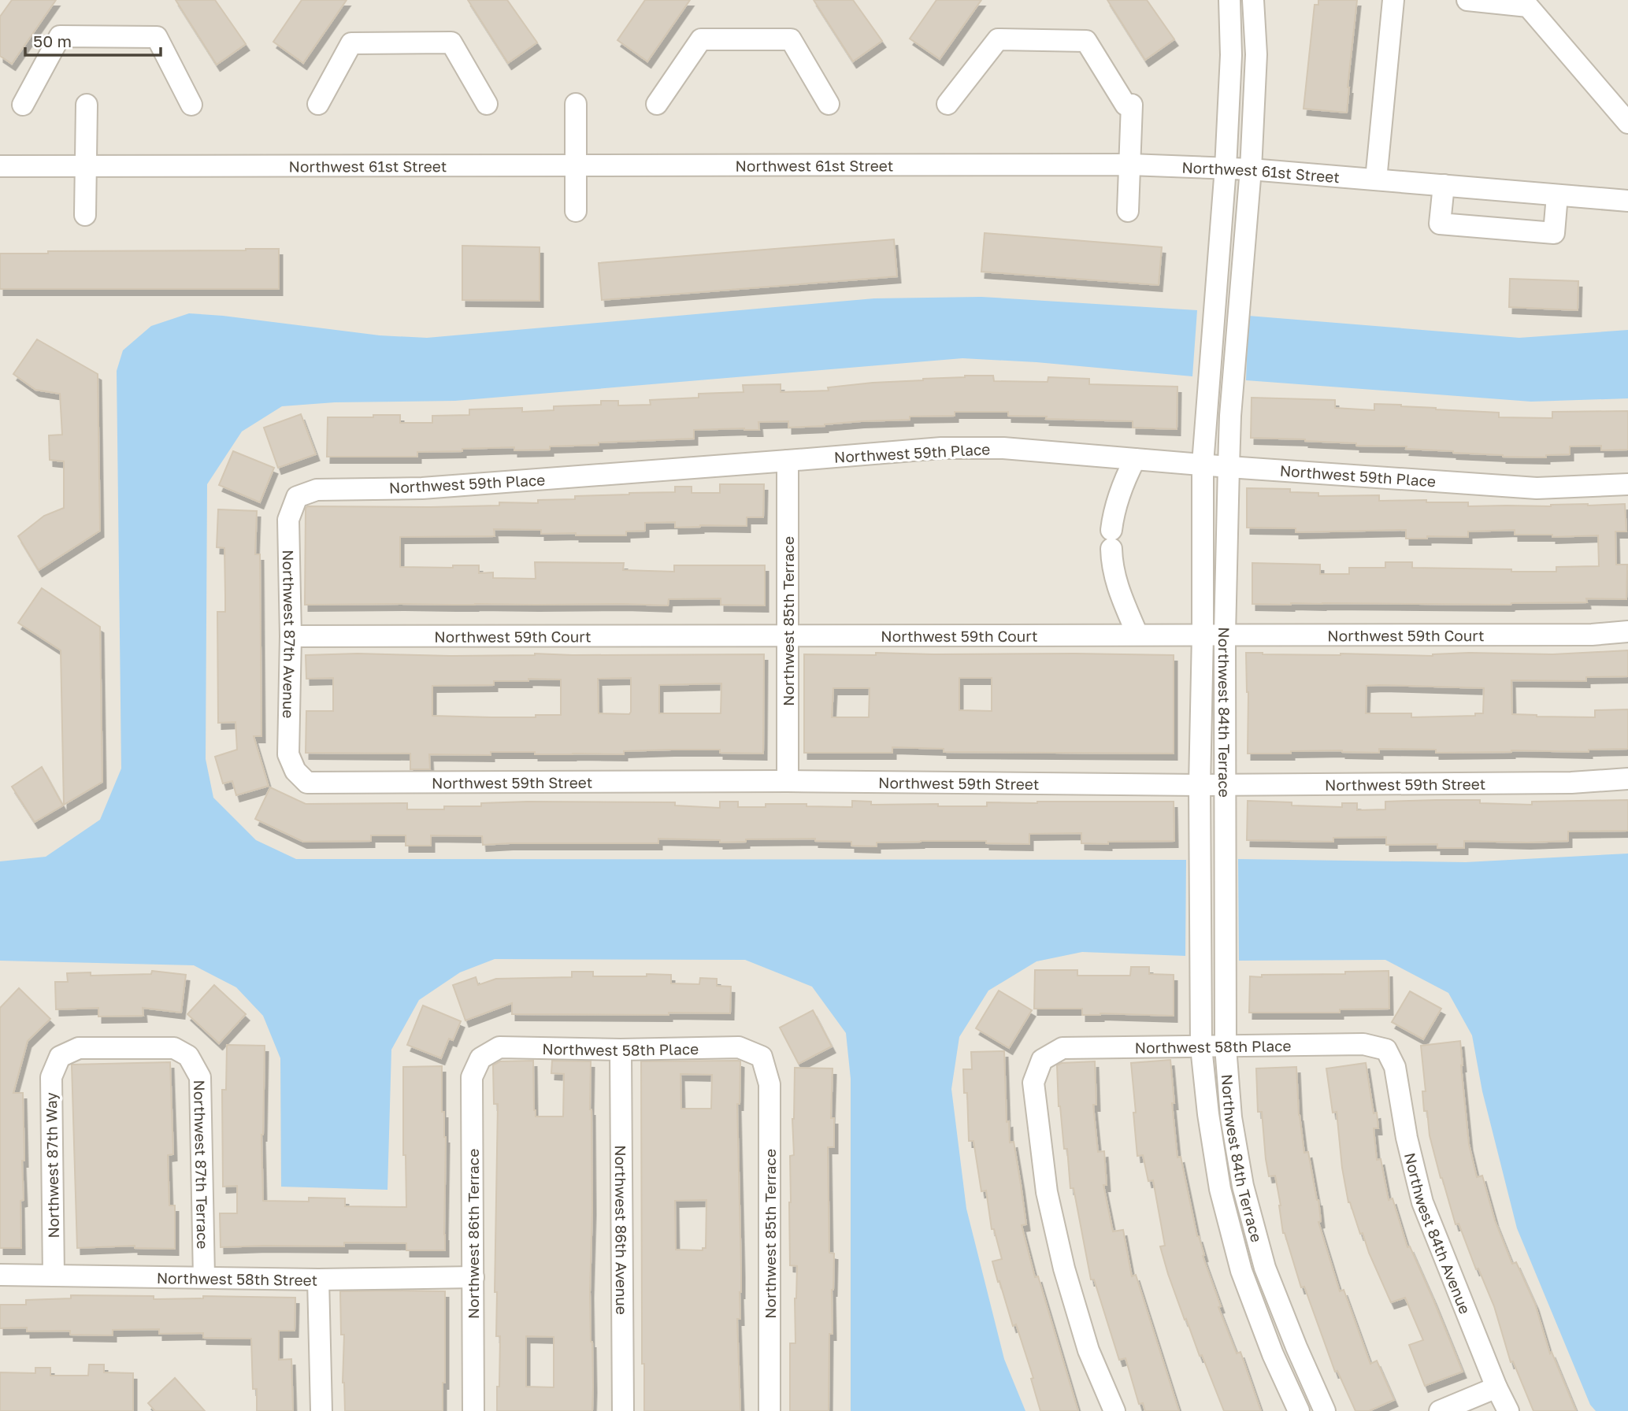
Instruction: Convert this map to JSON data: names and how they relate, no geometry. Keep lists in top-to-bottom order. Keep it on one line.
{"streets":{"street":["Northwest 61st Street","Northwest 59th Place","Northwest 85th Terrace","Northwest 87th Avenue","Northwest 59th Court","Northwest 84th Terrace","Northwest 59th Street","Northwest 58th Place","Northwest 87th Way","Northwest 87th Terrace","Northwest 86th Avenue","Northwest 84th Avenue","Northwest 86th Terrace","Northwest 58th Street"]},"crossings":[["Northwest 61st Street","Northwest 84th Terrace"],["Northwest 59th Place","Northwest 85th Terrace"],["Northwest 59th Place","Northwest 87th Avenue"],["Northwest 59th Place","Northwest 84th Terrace"],["Northwest 85th Terrace","Northwest 59th Court"],["Northwest 85th Terrace","Northwest 59th Street"],["Northwest 85th Terrace","Northwest 58th Place"],["Northwest 87th Avenue","Northwest 59th Court"],["Northwest 87th Avenue","Northwest 59th Street"],["Northwest 59th Court","Northwest 84th Terrace"],["Northwest 84th Terrace","Northwest 59th Street"],["Northwest 84th Terrace","Northwest 58th Place"],["Northwest 58th Place","Northwest 86th Avenue"],["Northwest 58th Place","Northwest 84th Avenue"],["Northwest 58th Place","Northwest 86th Terrace"],["Northwest 87th Way","Northwest 87th Terrace"],["Northwest 87th Way","Northwest 58th Street"],["Northwest 87th Terrace","Northwest 58th Street"],["Northwest 86th Terrace","Northwest 58th Street"]],"scale_bar":"50 m"}
